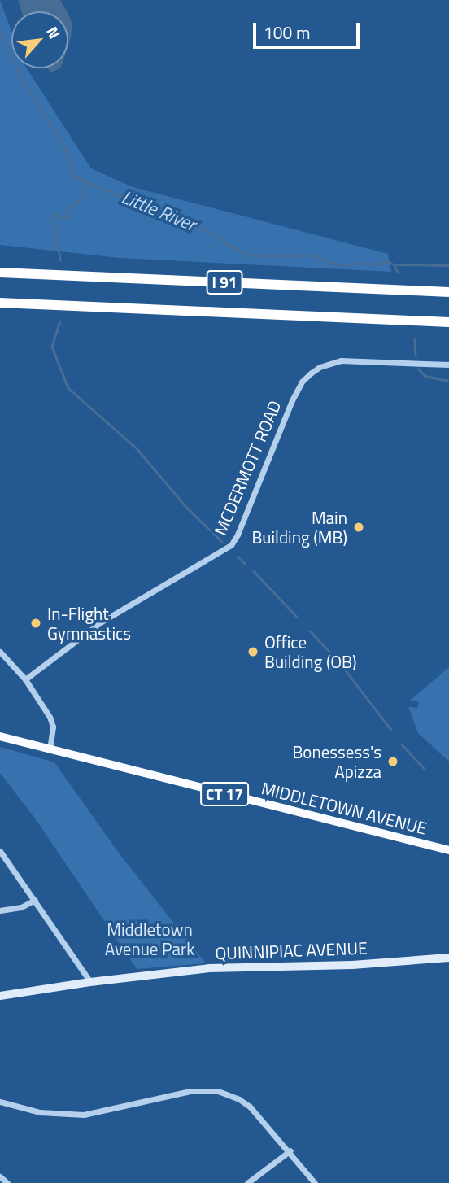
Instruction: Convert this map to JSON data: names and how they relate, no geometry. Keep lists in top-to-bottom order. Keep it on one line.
{"streets":{"highway":["I 91"],"main road":["CT 17","MIDDLETOWN AVENUE","QUINNIPIAC AVENUE"],"street":["MCDERMOTT ROAD"]},"water":["Little River"],"parks":["Middletown Avenue Park"],"places":["Main Building (MB)","In-Flight Gymnastics","Office Building (OB)","Bonessess's Apizza"],"scale_bar":"100 m","north":"top right"}
